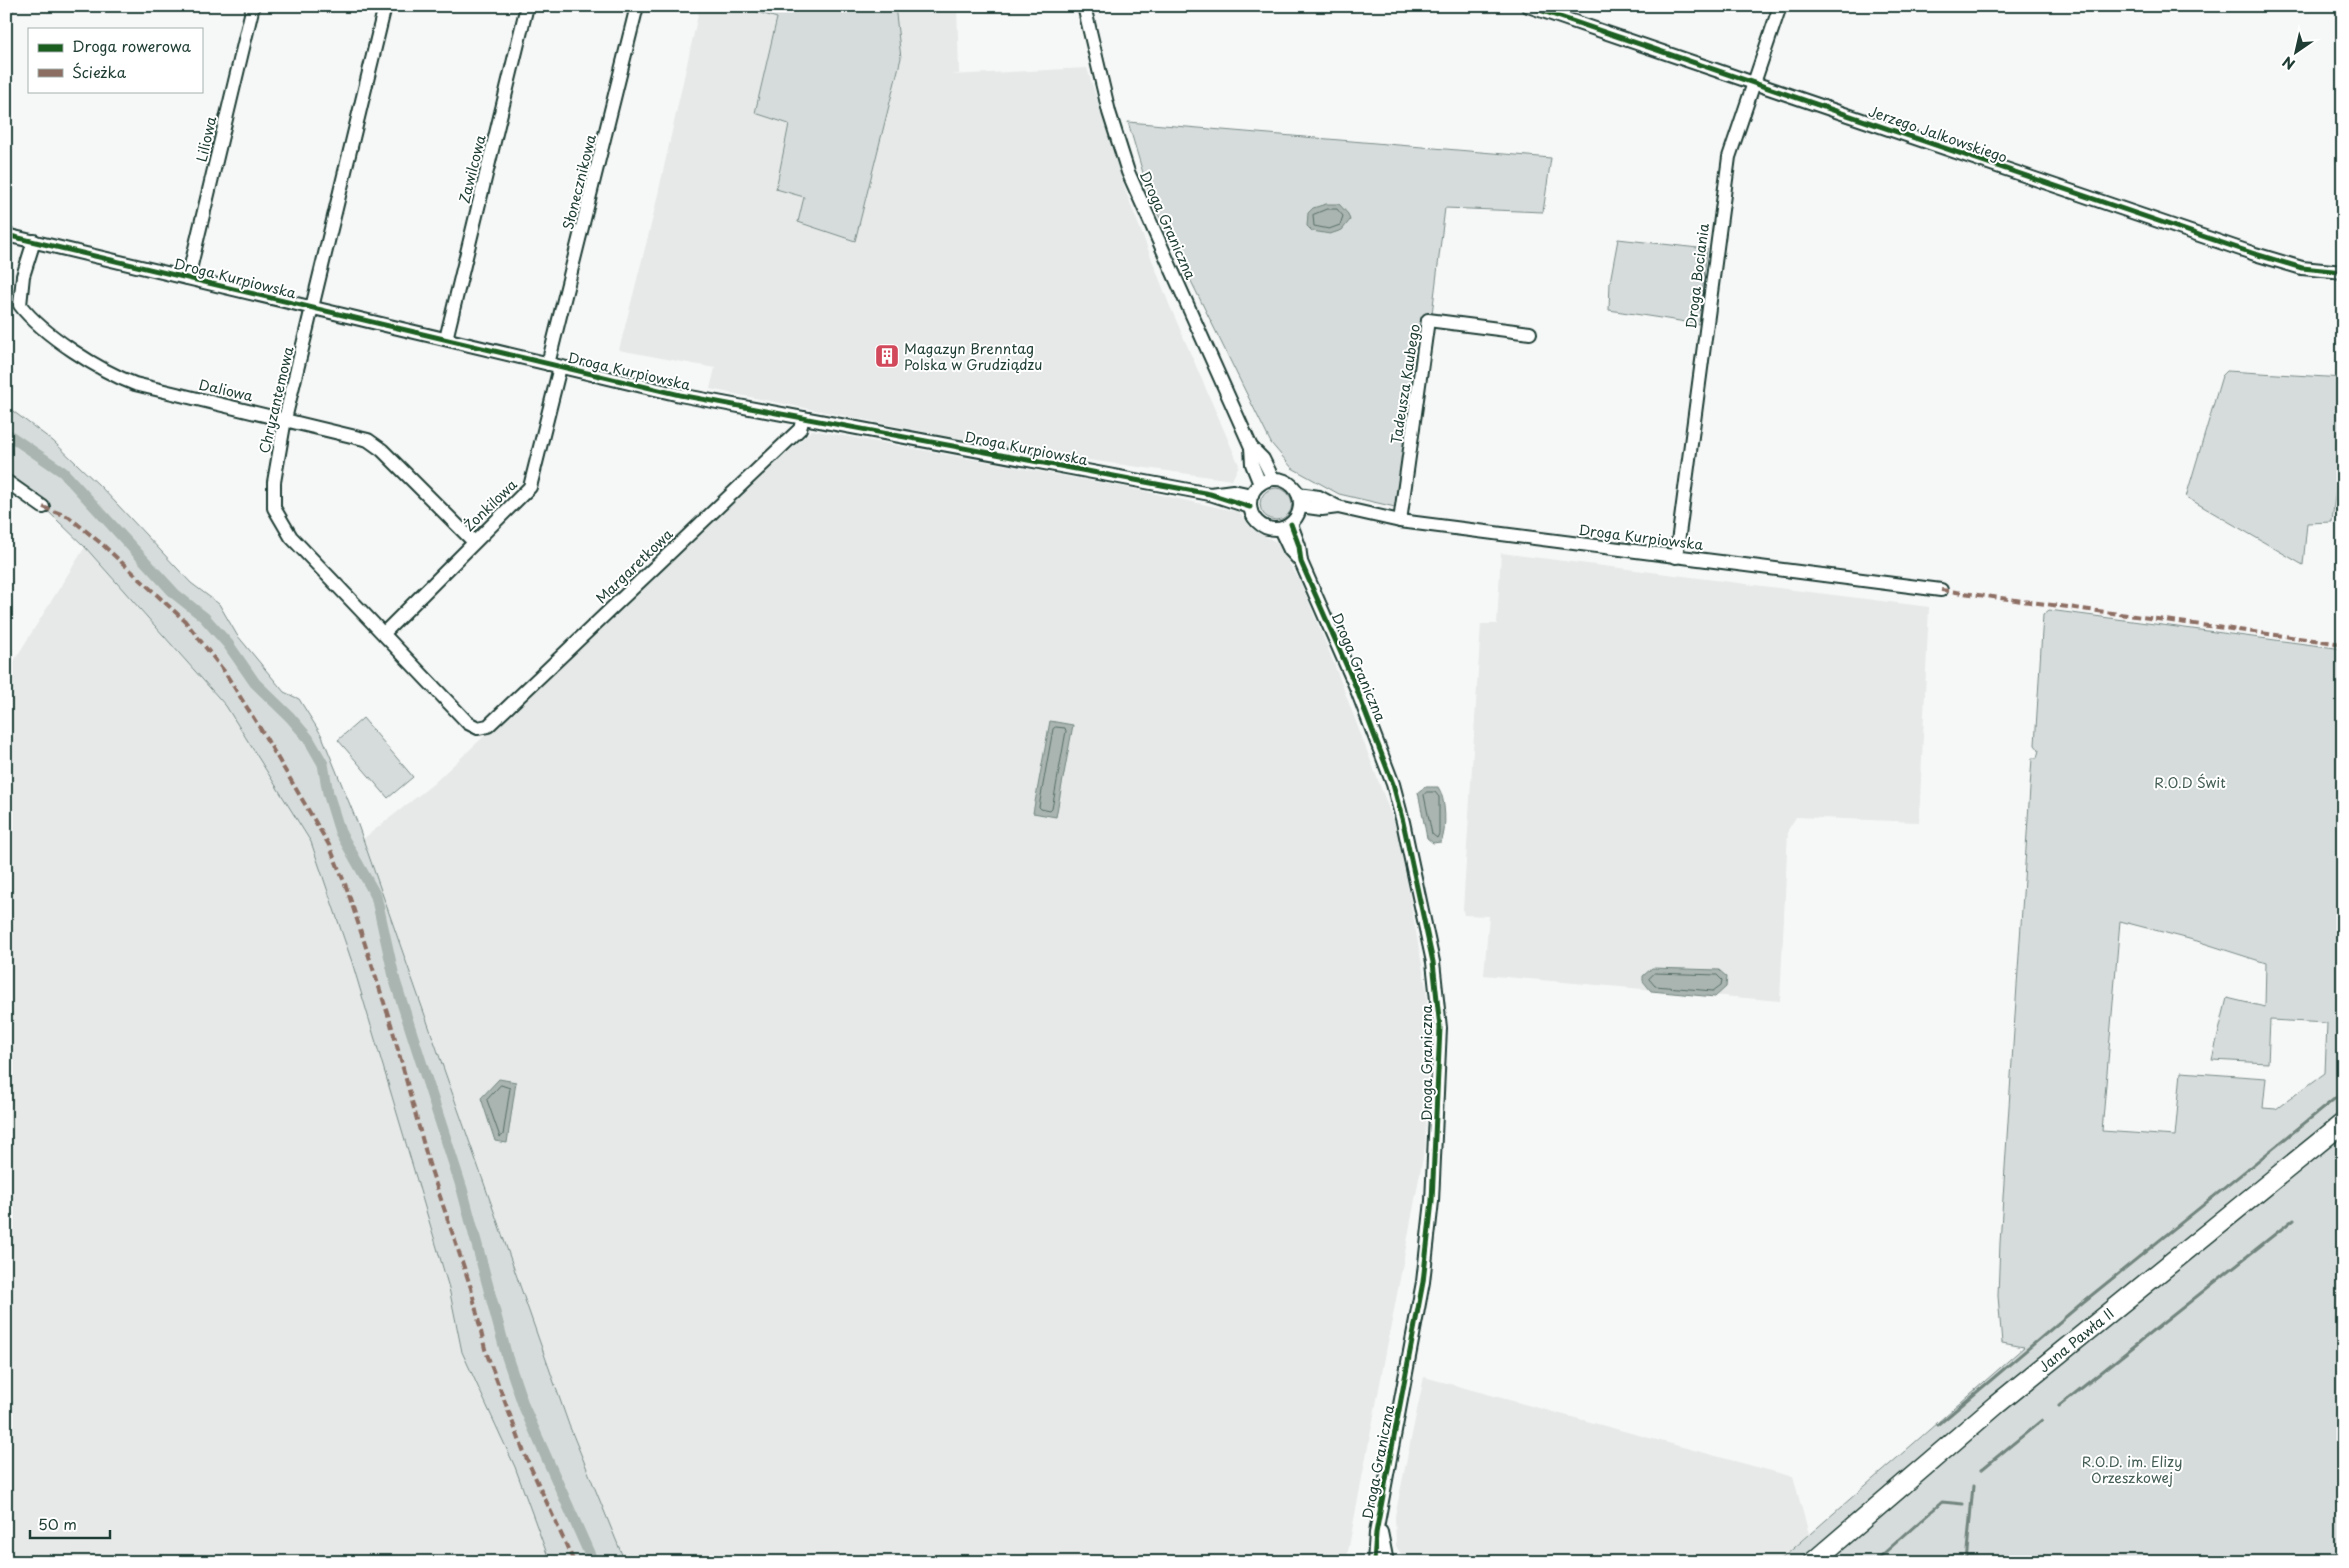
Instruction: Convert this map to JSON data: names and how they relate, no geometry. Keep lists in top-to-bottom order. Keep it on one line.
{"streets":{"main road":["Jana Pawła II"],"street":["Jerzego Jalkowskiego","Liliowa","Zawilcowa","Słonecznikowa","Droga Graniczna","Droga Bociania","Droga Kurpiowska","Tadeusza Kaubego","Daliowa","Chryzantemowa","Żonkilowa","Margaretkowa"]},"crossings":[["Jerzego Jalkowskiego","Droga Bociania"],["Liliowa","Droga Kurpiowska"],["Zawilcowa","Droga Kurpiowska"],["Słonecznikowa","Droga Kurpiowska"],["Słonecznikowa","Żonkilowa"],["Droga Graniczna","Droga Kurpiowska"],["Droga Bociania","Droga Kurpiowska"],["Droga Kurpiowska","Tadeusza Kaubego"],["Droga Kurpiowska","Daliowa"],["Droga Kurpiowska","Chryzantemowa"],["Droga Kurpiowska","Żonkilowa"],["Droga Kurpiowska","Margaretkowa"],["Daliowa","Chryzantemowa"],["Daliowa","Żonkilowa"],["Chryzantemowa","Żonkilowa"],["Chryzantemowa","Margaretkowa"]],"parks":["R.O.D Świt","R.O.D. im. Elizy Orzeszkowej"],"places":{"building":["Magazyn Brenntag Polska w Grudziądzu"]},"legend":["Droga rowerowa","Ścieżka"],"scale_bar":"50 m","north":"bottom left"}
